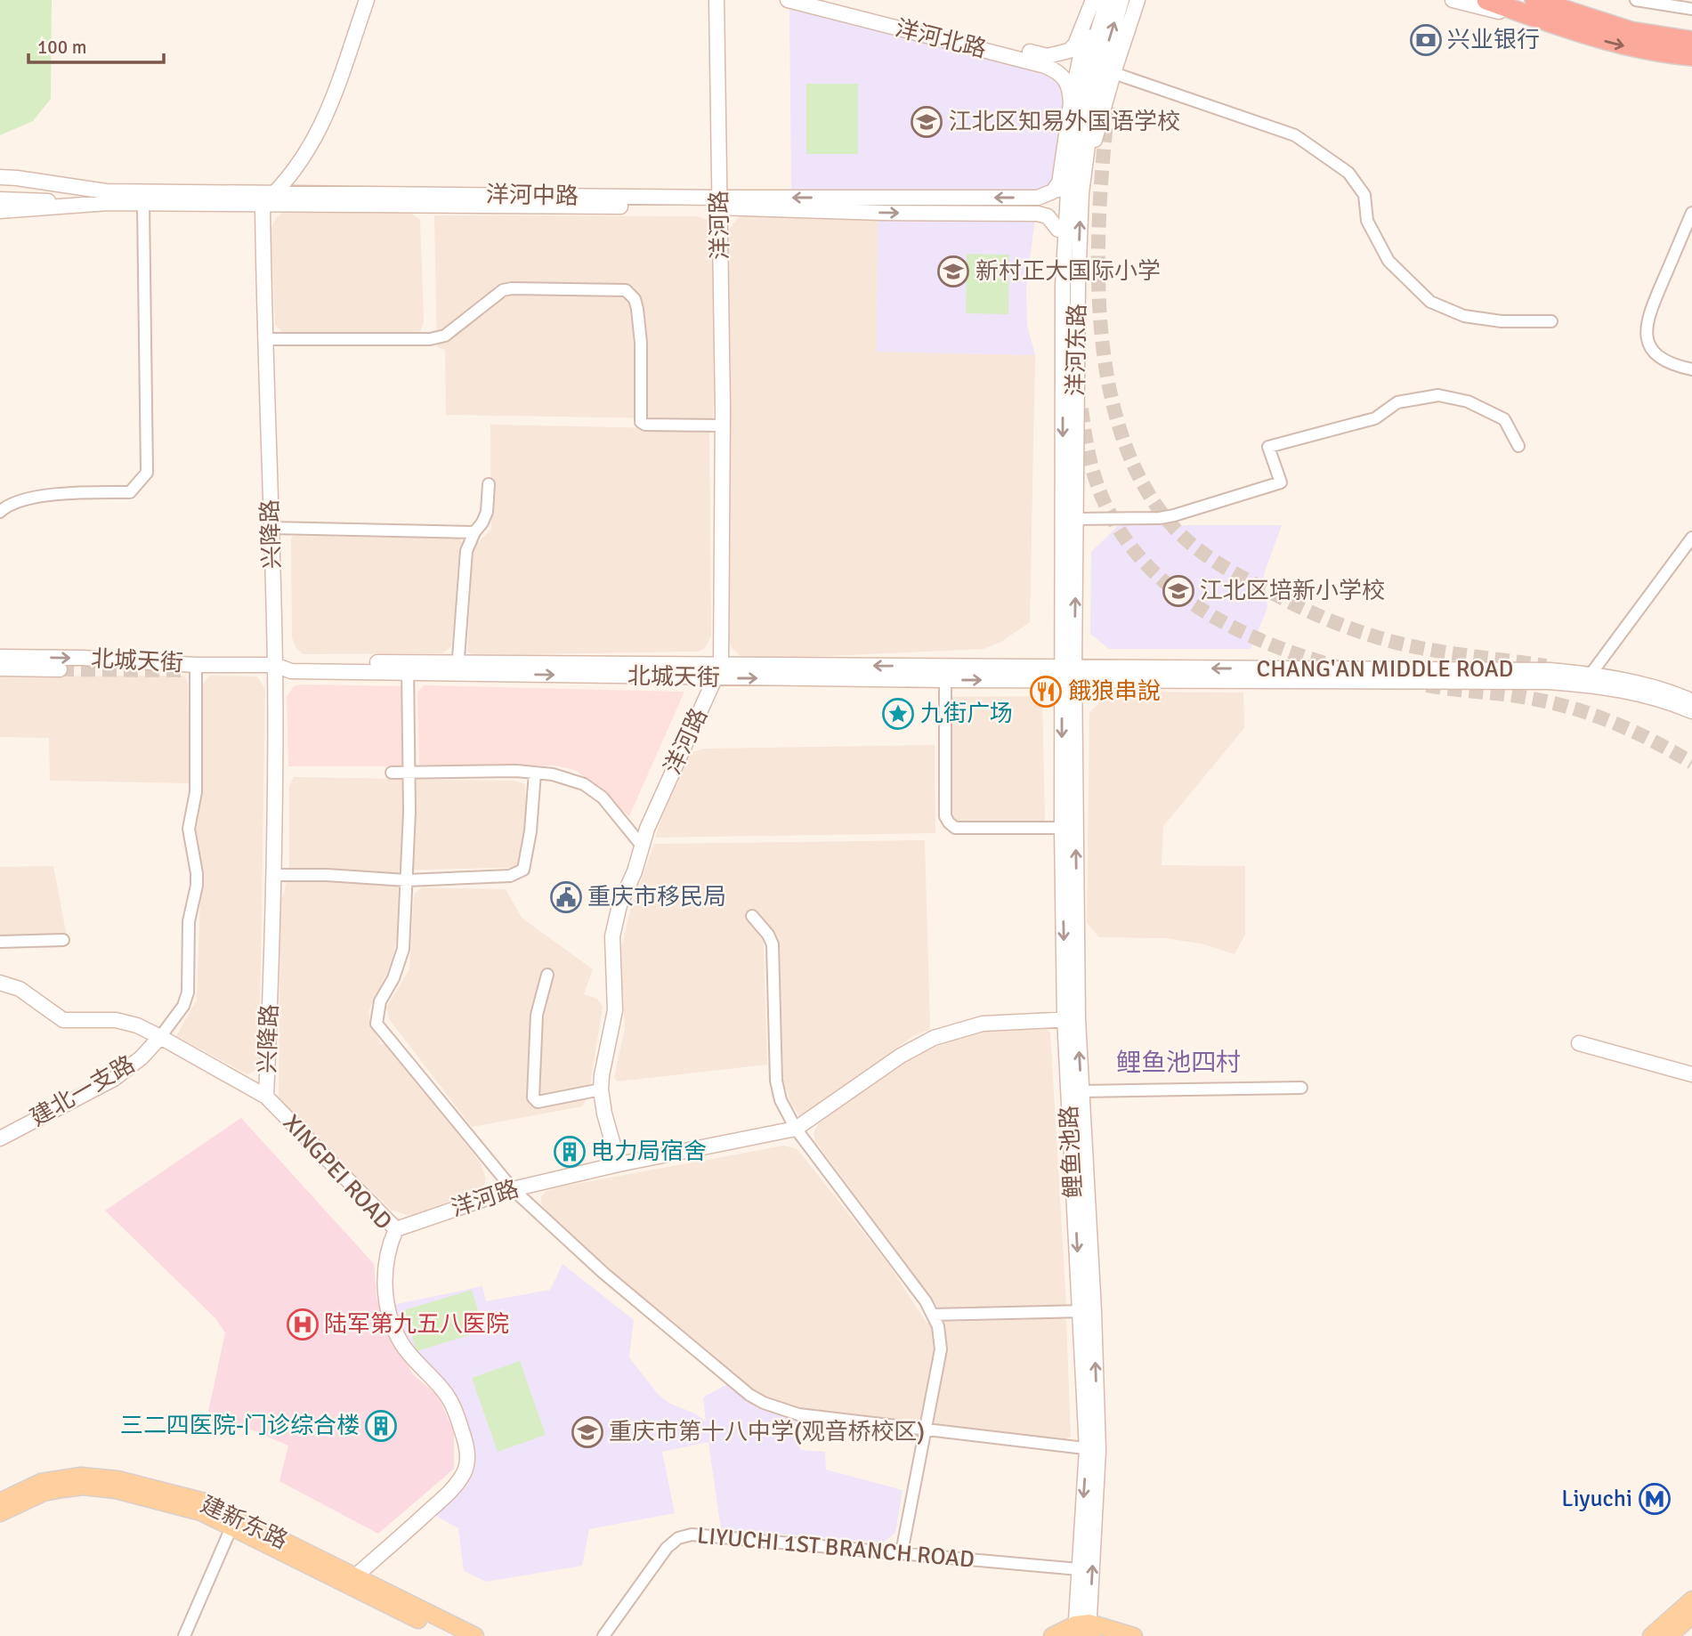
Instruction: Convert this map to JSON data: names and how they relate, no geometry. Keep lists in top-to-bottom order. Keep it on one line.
{"streets":{"main road":["建新东路"],"street":["洋河北路","洋河中路","洋河路","洋河东路","兴降路","北城天街","CHANG'AN MIDDLE ROAD","建北一支路","鲤鱼池路","XINGPEI ROAD","LIYUCHI 1ST BRANCH ROAD"]},"crossings":[["洋河中路","洋河路"],["洋河中路","兴降路"],["洋河路","北城天街"],["洋河路","XINGPEI ROAD"],["洋河东路","北城天街"],["洋河东路","CHANG'AN MIDDLE ROAD"],["洋河东路","鲤鱼池路"],["兴降路","北城天街"],["兴降路","XINGPEI ROAD"],["北城天街","CHANG'AN MIDDLE ROAD"],["北城天街","鲤鱼池路"],["CHANG'AN MIDDLE ROAD","鲤鱼池路"],["建北一支路","XINGPEI ROAD"],["鲤鱼池路","LIYUCHI 1ST BRANCH ROAD"],["XINGPEI ROAD","建新东路"]],"districts":["鲤鱼池四村"],"places":{"bank":["兴业银行"],"school or university":["江北区知易外国语学校","新村正大国际小学","江北区培新小学校","重庆市第十八中学(观音桥校区)"],"restaurant":["餓狼串說"],"place":["九街广场"],"public building":["重庆市移民局"],"building":["电力局宿舍","三二四医院-门诊综合楼"],"hospital":["陆军第九五八医院"],"metro station":["Liyuchi"]},"scale_bar":"100 m"}
